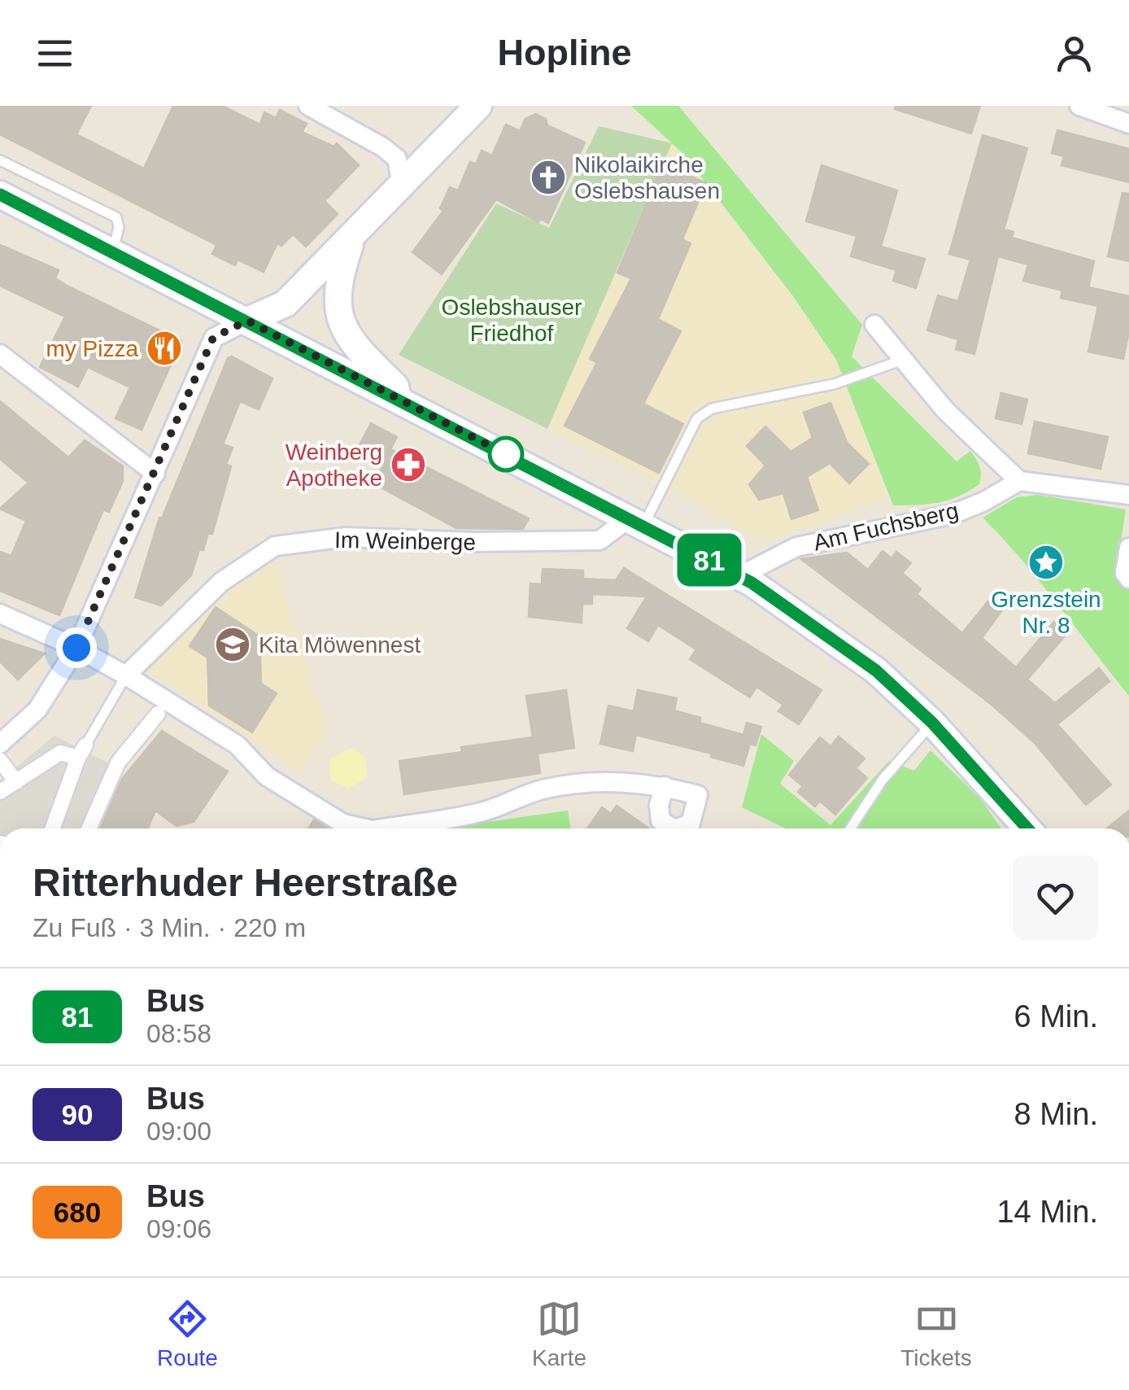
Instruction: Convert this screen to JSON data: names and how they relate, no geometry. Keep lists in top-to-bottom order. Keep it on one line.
{"streets":{"street":["Am Fuchsberg","Im Weinberge"]},"parks":["Oslebshauser Friedhof"],"places":{"church":["Nikolaikirche Oslebshausen"],"restaurant":["my Pizza"],"pharmacy":["Weinberg Apotheke"],"place":["Grenzstein Nr. 8"],"school or university":["Kita Möwennest"]},"lines":["bus line 81"],"page":{"header":"Hopline","on_map":"81","heading":["Ritterhuder Heerstraße","Zu Fuß · 3 Min. · 220 m"],"list":[{"mark":"81","name":"Bus","note":"08:58","value":"6 Min."},{"mark":"90","name":"Bus","note":"09:00","value":"8 Min."},{"mark":"680","name":"Bus","note":"09:06","value":"14 Min."}],"tabs":["Route","Karte","Tickets"]}}
